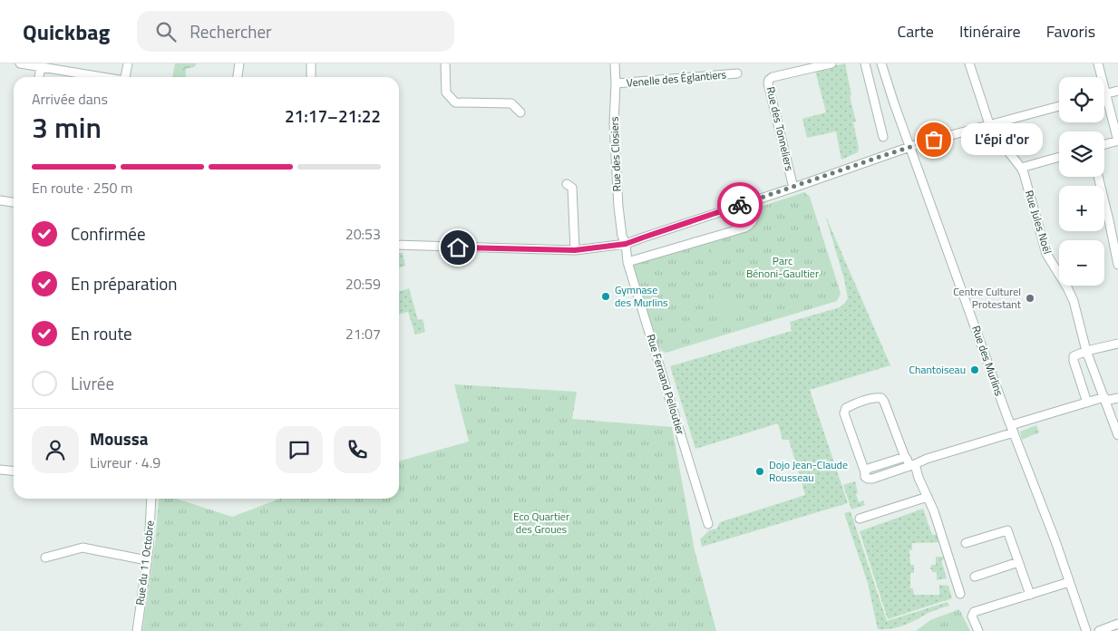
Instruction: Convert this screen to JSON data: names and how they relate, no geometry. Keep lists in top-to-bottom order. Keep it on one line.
{"streets":{"street":["Venelle des Églantiers","Rue des Tonneliers","Rue des Closiers","Rue Jules Noël","Rue des Murlins","Rue Fernand Pelloutier","Rue du 11 Octobre"]},"crossings":[["Venelle des Églantiers","Rue des Closiers"],["Rue des Closiers","Rue Fernand Pelloutier"]],"parks":["Parc Bénoni-Gaultier","Eco Quartier des Groues"],"places":["L'épi d'or","Gymnase des Murlins","Centre Culturel Protestant","Chantoiseau","Dojo Jean-Claude Rousseau"],"page":{"header":"Quickbag","search":"Rechercher","nav":["Carte","Itinéraire","Favoris"],"map_buttons":["+","−"],"heading":["3 min","Arrivée dans","21:17–21:22"],"panel":["Moussa","Livreur · 4.9"],"bubble":"L'épi d'or","bar":"En route · 250 m","list":[["Confirmée","20:53"],["En préparation","20:59"],["En route","21:07"],"Livrée"]}}
